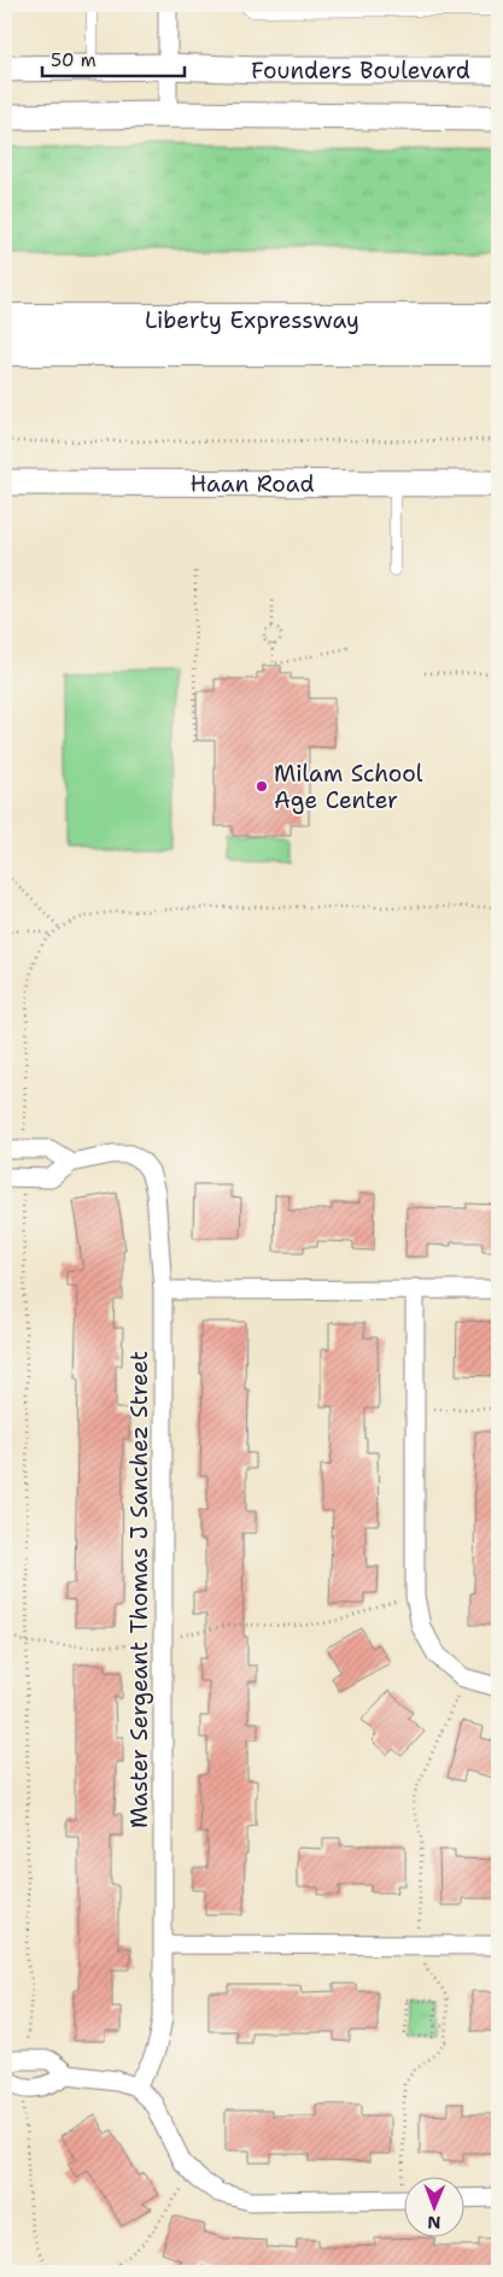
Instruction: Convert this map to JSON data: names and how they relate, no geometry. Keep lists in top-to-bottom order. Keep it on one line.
{"streets":{"highway":["Liberty Expressway"],"street":["Founders Boulevard","Haan Road","Master Sergeant Thomas J Sanchez Street"]},"places":["Milam School Age Center"],"scale_bar":"50 m","north":"bottom"}
